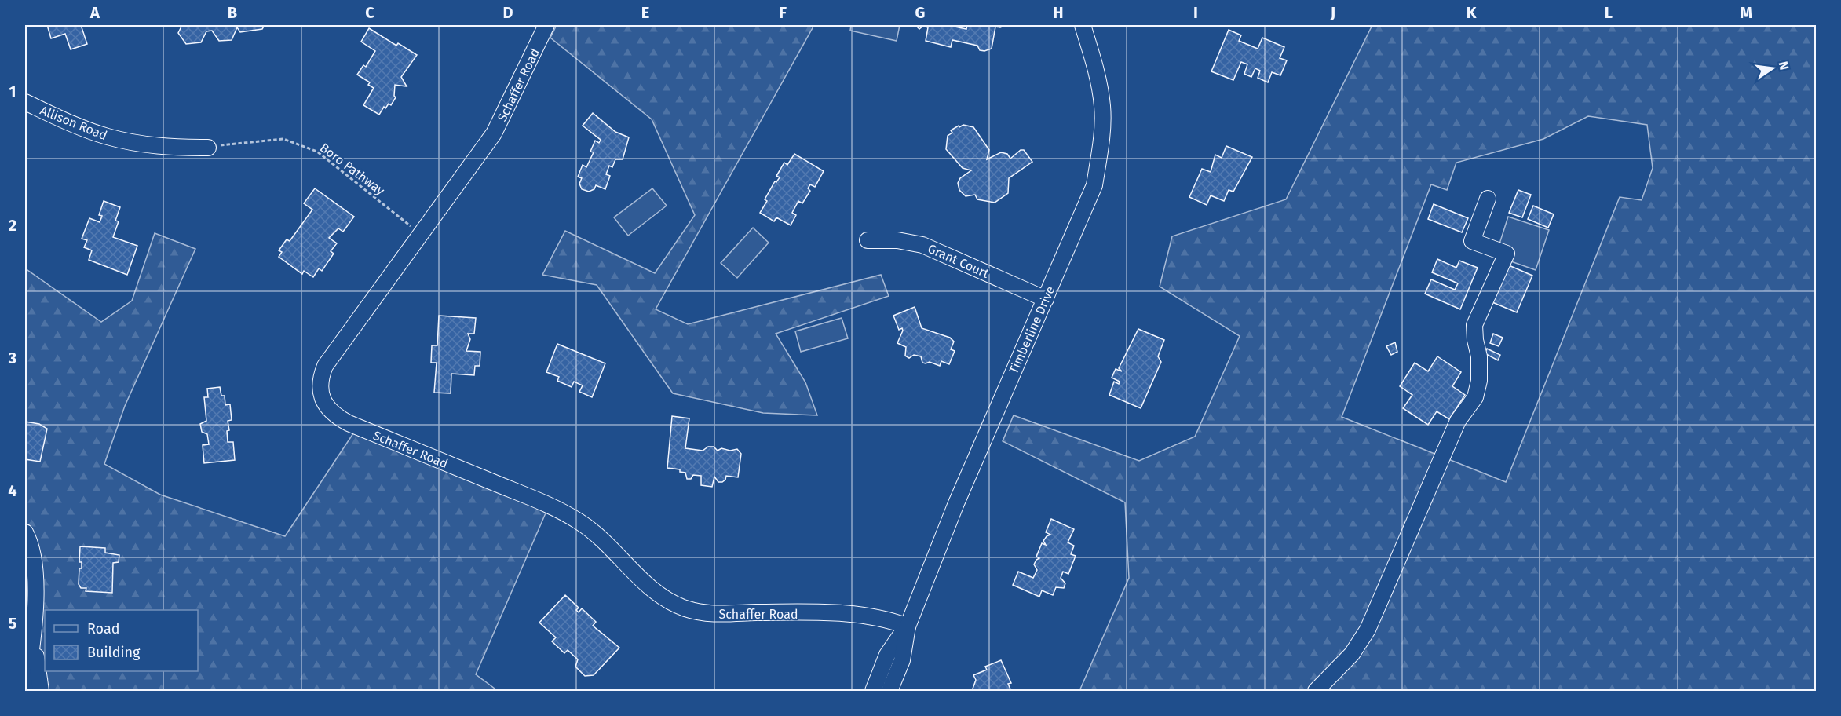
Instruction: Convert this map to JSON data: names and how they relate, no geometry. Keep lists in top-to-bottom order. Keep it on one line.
{"streets":{"street":["Schaffer Road","Allison Road","Grant Court","Timberline Drive"],"path":["Boro Pathway"]},"crossings":[["Schaffer Road","Boro Pathway"],["Schaffer Road","Timberline Drive"],["Allison Road","Boro Pathway"],["Grant Court","Timberline Drive"]],"legend":["Road","Building"],"north":"right","grid":{"columns":["A","B","C","D","E","F","G","H","I","J","K","L","M"],"rows":["1","2","3","4","5"]}}
